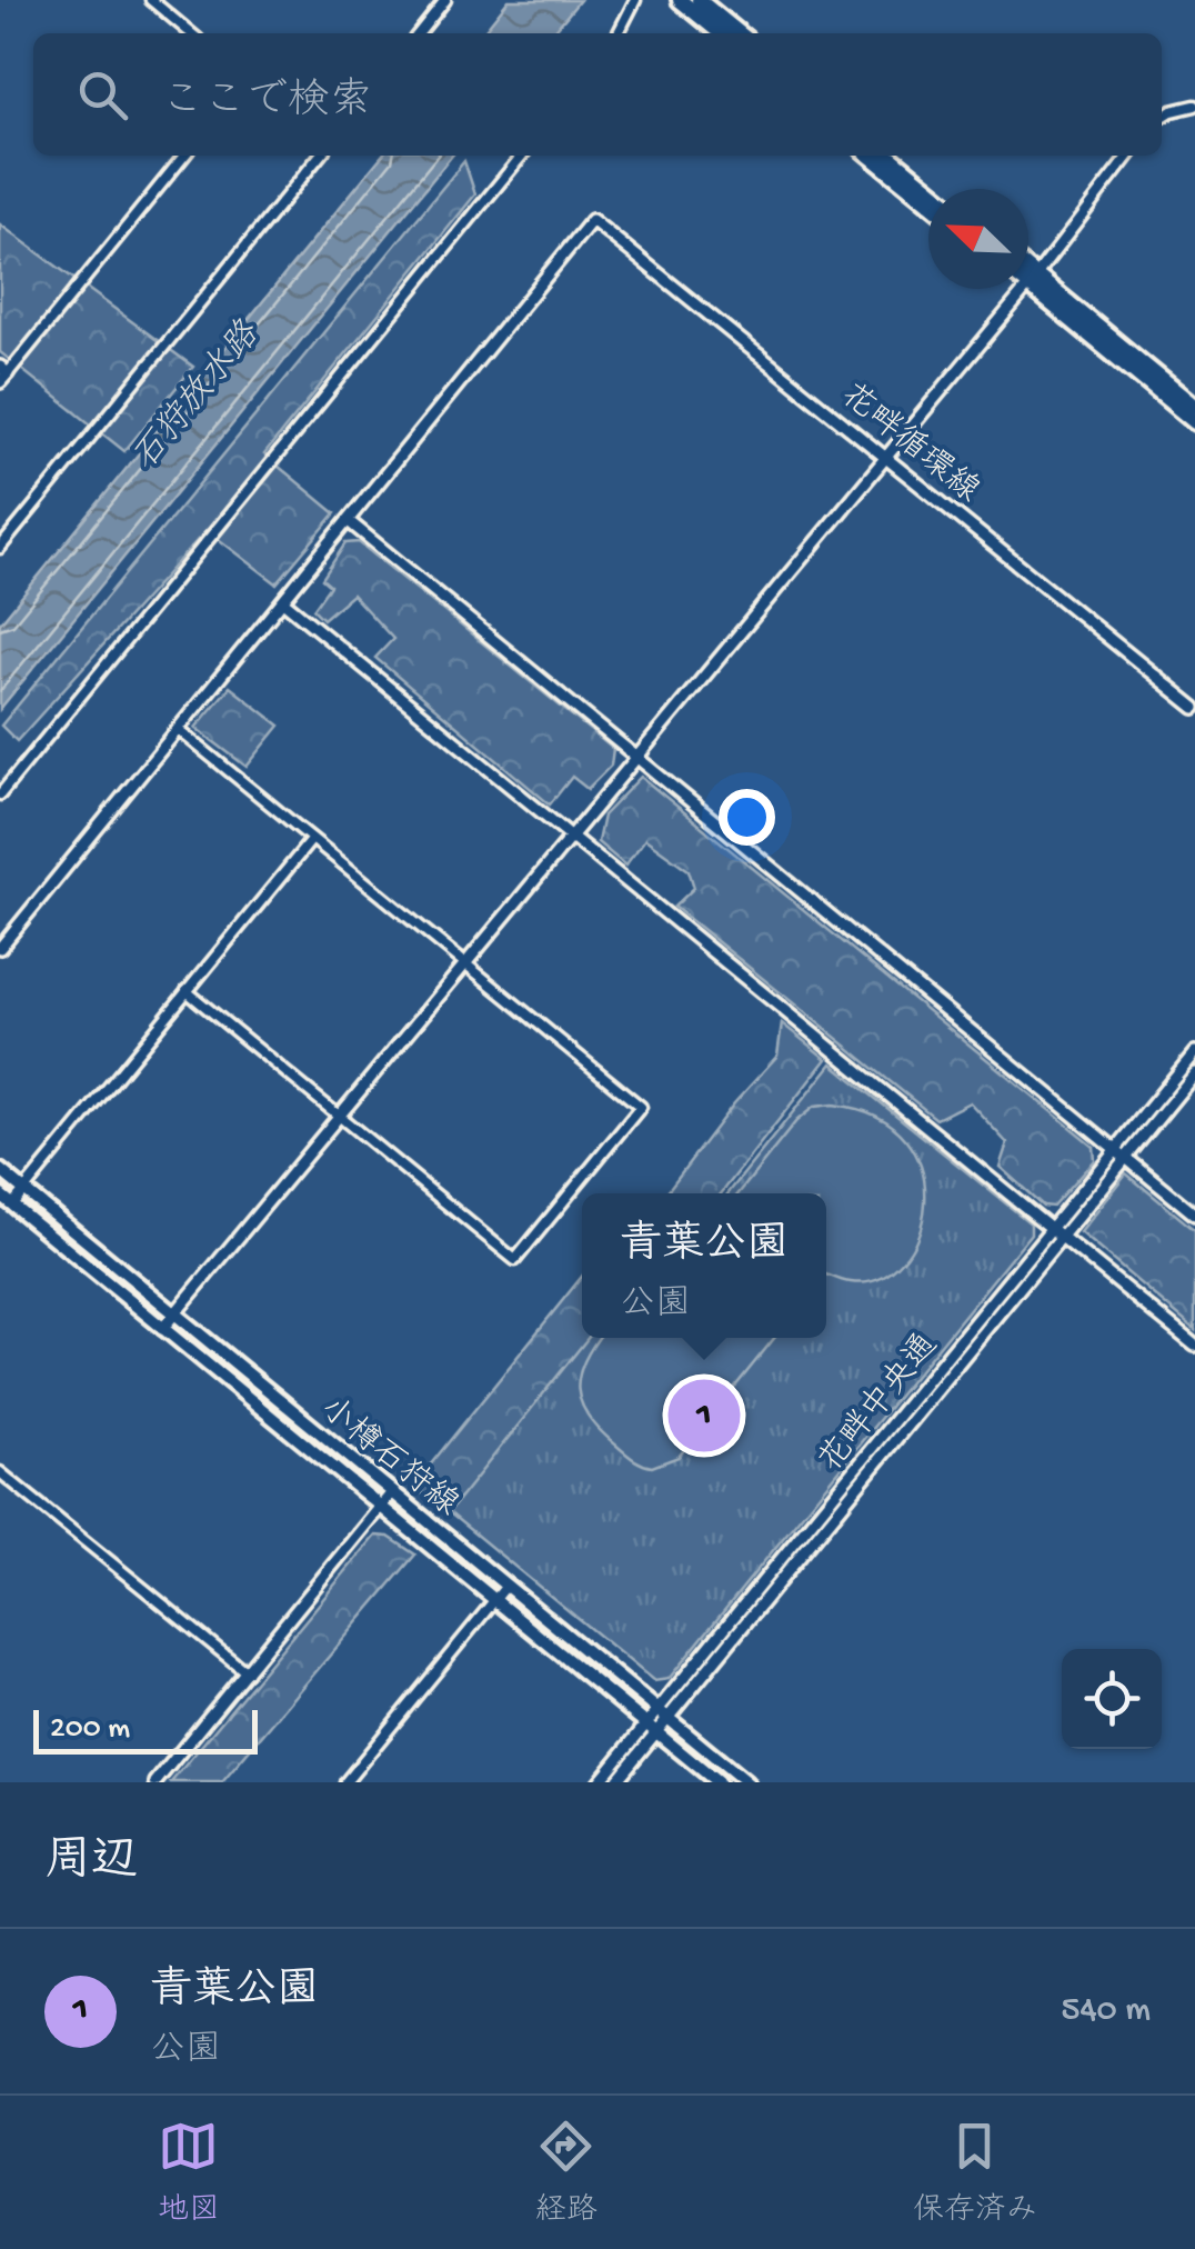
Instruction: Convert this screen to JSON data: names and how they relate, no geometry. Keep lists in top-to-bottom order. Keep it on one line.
{"streets":{"main road":["小樽石狩線"],"street":["花畔循環線","花畔中央通"]},"crossings":[["花畔中央通","小樽石狩線"]],"water":["石狩放水路"],"scale_bar":"200 m","north":"top left","page":{"search":"ここで検索","popup":["青葉公園","公園"],"pins":"1","scale":"200 m","heading":"周辺","list":[{"mark":"1","name":"青葉公園","note":"公園","value":"540 m"}],"nav":["地図","経路","保存済み"]}}
